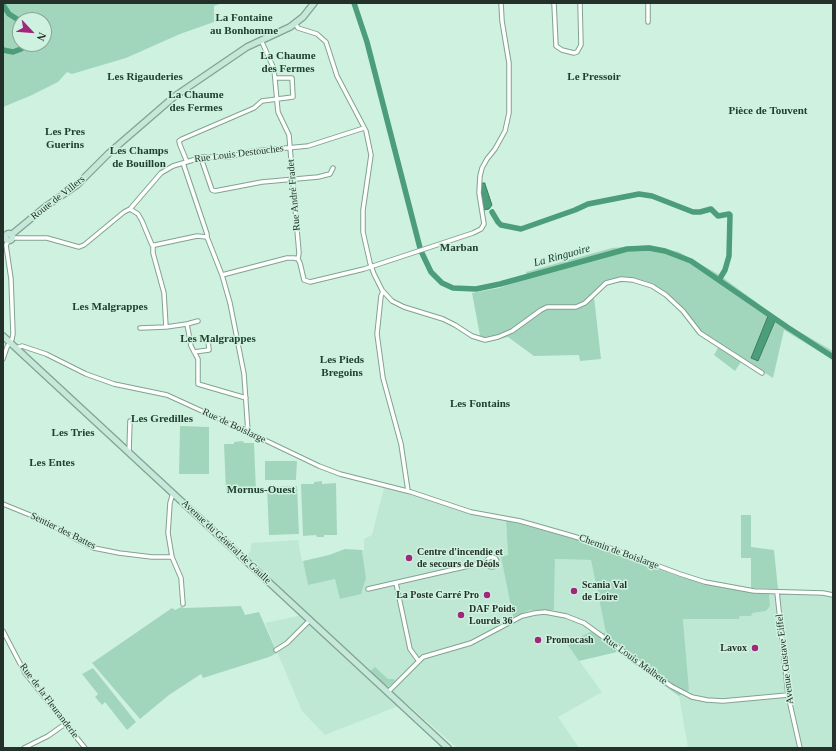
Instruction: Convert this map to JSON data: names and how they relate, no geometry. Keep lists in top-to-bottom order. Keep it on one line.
{"streets":{"main road":["Route de Villers","Avenue du Général de Gaulle"],"street":["Rue Louis Destouches","Rue André Fradet","Rue de Boislarge","Sentier des Battes","Chemin de Boislarge","Avenue Gustave Eiffel","Rue Louis Malbete","Rue de la Fleuranderie"]},"crossings":[["Rue Louis Destouches","Rue André Fradet"],["Rue Louis Destouches","Route de Villers"],["Rue André Fradet","Route de Villers"],["Rue de Boislarge","Avenue du Général de Gaulle"],["Rue de Boislarge","Chemin de Boislarge"],["Avenue du Général de Gaulle","Rue Louis Malbete"],["Chemin de Boislarge","Avenue Gustave Eiffel"],["Avenue Gustave Eiffel","Rue Louis Malbete"]],"districts":["La Fontaine au Bonhomme","La Chaume des Fermes","Les Rigauderies","Le Pressoir","La Chaume des Fermes","Pièce de Touvent","Les Pres Guerins","Les Champs de Bouillon","Marban","Les Malgrappes","Les Malgrappes","Les Pieds Bregoins","Les Fontains","Les Gredilles","Les Tries","Les Entes","Mornus-Ouest"],"water":["La Ringuoire"],"places":["Centre d'incendie et de secours de Déols","Scania Val de Loire","La Poste Carré Pro","DAF Poids Lourds 36","Promocash","Lavox"],"north":"bottom right"}
